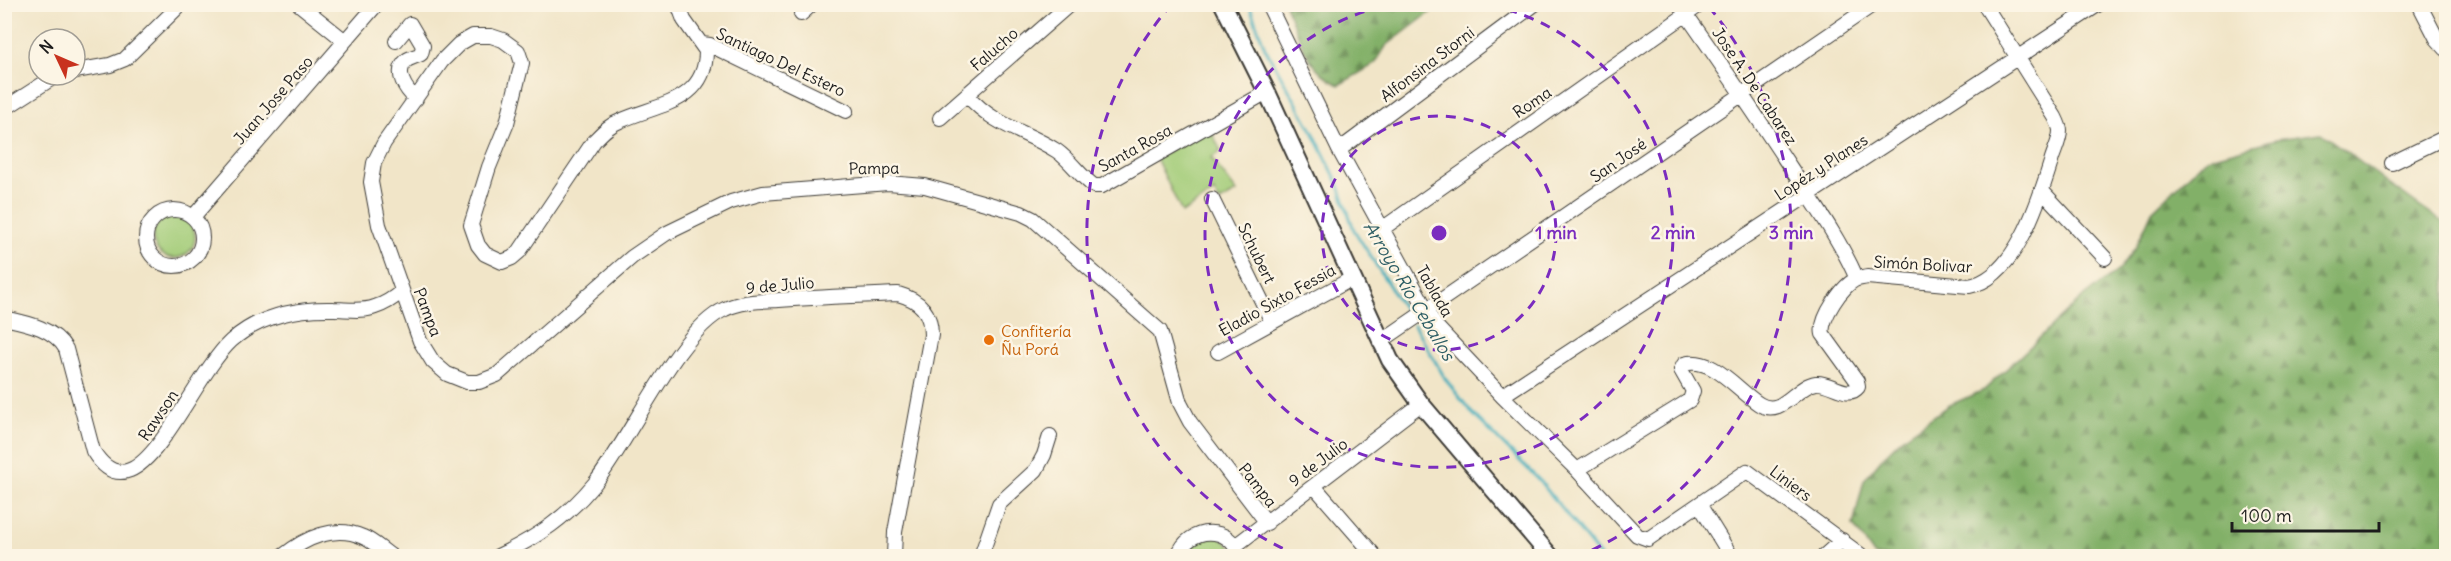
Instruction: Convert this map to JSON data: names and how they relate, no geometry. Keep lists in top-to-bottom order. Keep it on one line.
{"streets":{"street":["Falucho","Santiago Del Estero","Alfonsina Storni","Jose A. De Cabarez","Juan Jose Paso","Roma","Santa Rosa","San José","Lopéz y Planes","Pampa","Schubert","Simón Bolivar","9 de Julio","Tablada","Eladio Sixto Fessia","Rawson","Liniers"]},"crossings":[["Falucho","Santa Rosa"],["Santiago Del Estero","Pampa"],["Alfonsina Storni","Tablada"],["Jose A. De Cabarez","Roma"],["Jose A. De Cabarez","San José"],["Jose A. De Cabarez","Lopéz y Planes"],["Jose A. De Cabarez","Simón Bolivar"],["Roma","Tablada"],["San José","Tablada"],["Lopéz y Planes","Simón Bolivar"],["Lopéz y Planes","Tablada"],["Pampa","9 de Julio"],["Pampa","Rawson"],["Schubert","Eladio Sixto Fessia"],["Simón Bolivar","Tablada"],["Tablada","Liniers"]],"water":["Arroyo Río Ceballos"],"places":["Confitería Ñu Porá"],"scale_bar":"100 m","north":"top left","rings":["1 min","2 min","3 min"]}
